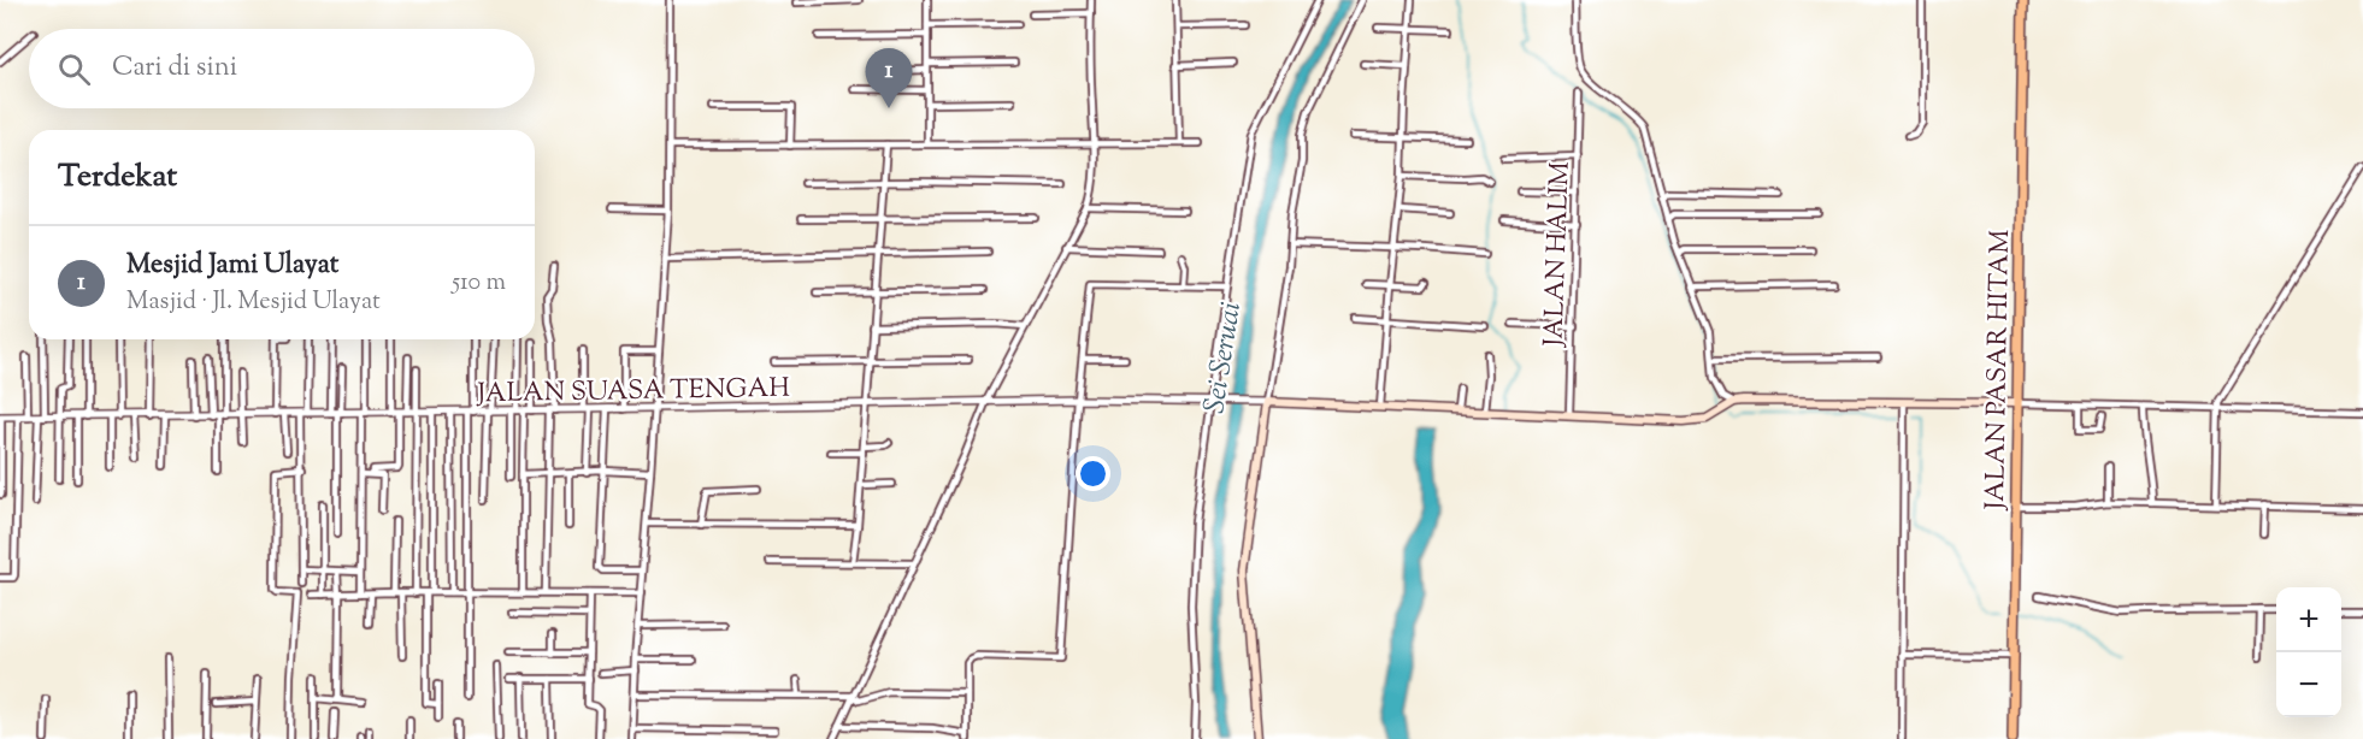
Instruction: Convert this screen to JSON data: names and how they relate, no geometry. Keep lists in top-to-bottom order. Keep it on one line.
{"streets":{"main road":["JALAN PASAR HITAM"],"street":["JALAN HALIM","JALAN SUASA TENGAH"]},"water":["Sei Seruai"],"page":{"search":"Cari di sini","pins":"1","heading":"Terdekat","list":[{"mark":"1","name":"Mesjid Jami Ulayat","note":"Masjid · Jl. Mesjid Ulayat","value":"510 m"}],"map_buttons":["+","−"]}}
